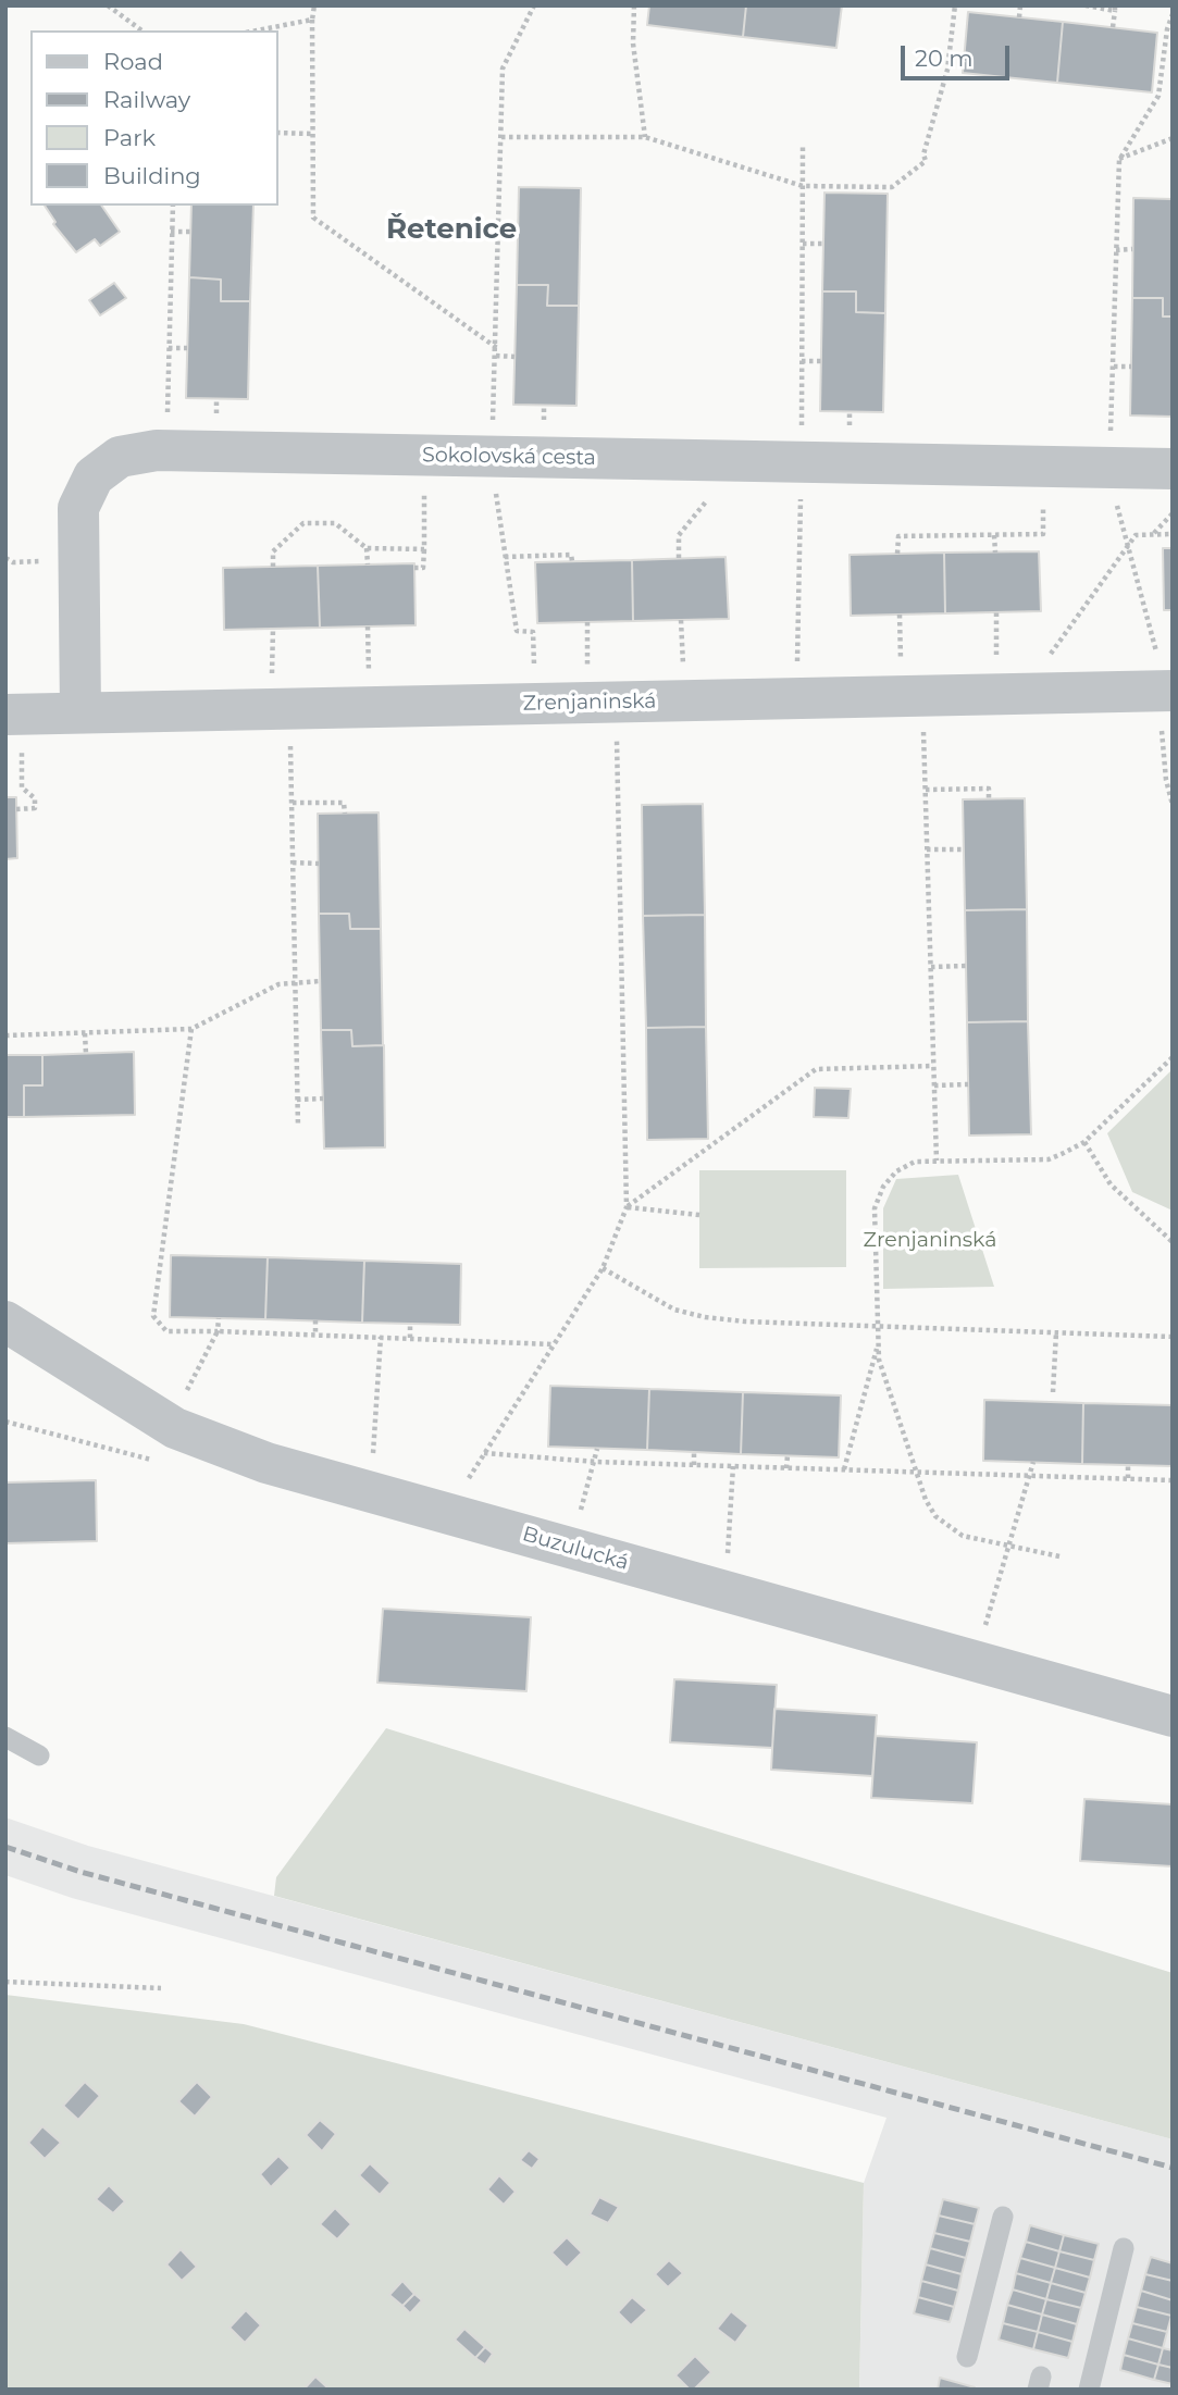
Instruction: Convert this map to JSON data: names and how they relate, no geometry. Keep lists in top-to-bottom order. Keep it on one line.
{"streets":{"street":["Sokolovská cesta","Zrenjaninská","Buzulucká"]},"crossings":[["Sokolovská cesta","Zrenjaninská"]],"districts":["Řetenice"],"parks":["Zrenjaninská"],"legend":["Road","Railway","Park","Building"],"scale_bar":"20 m"}
